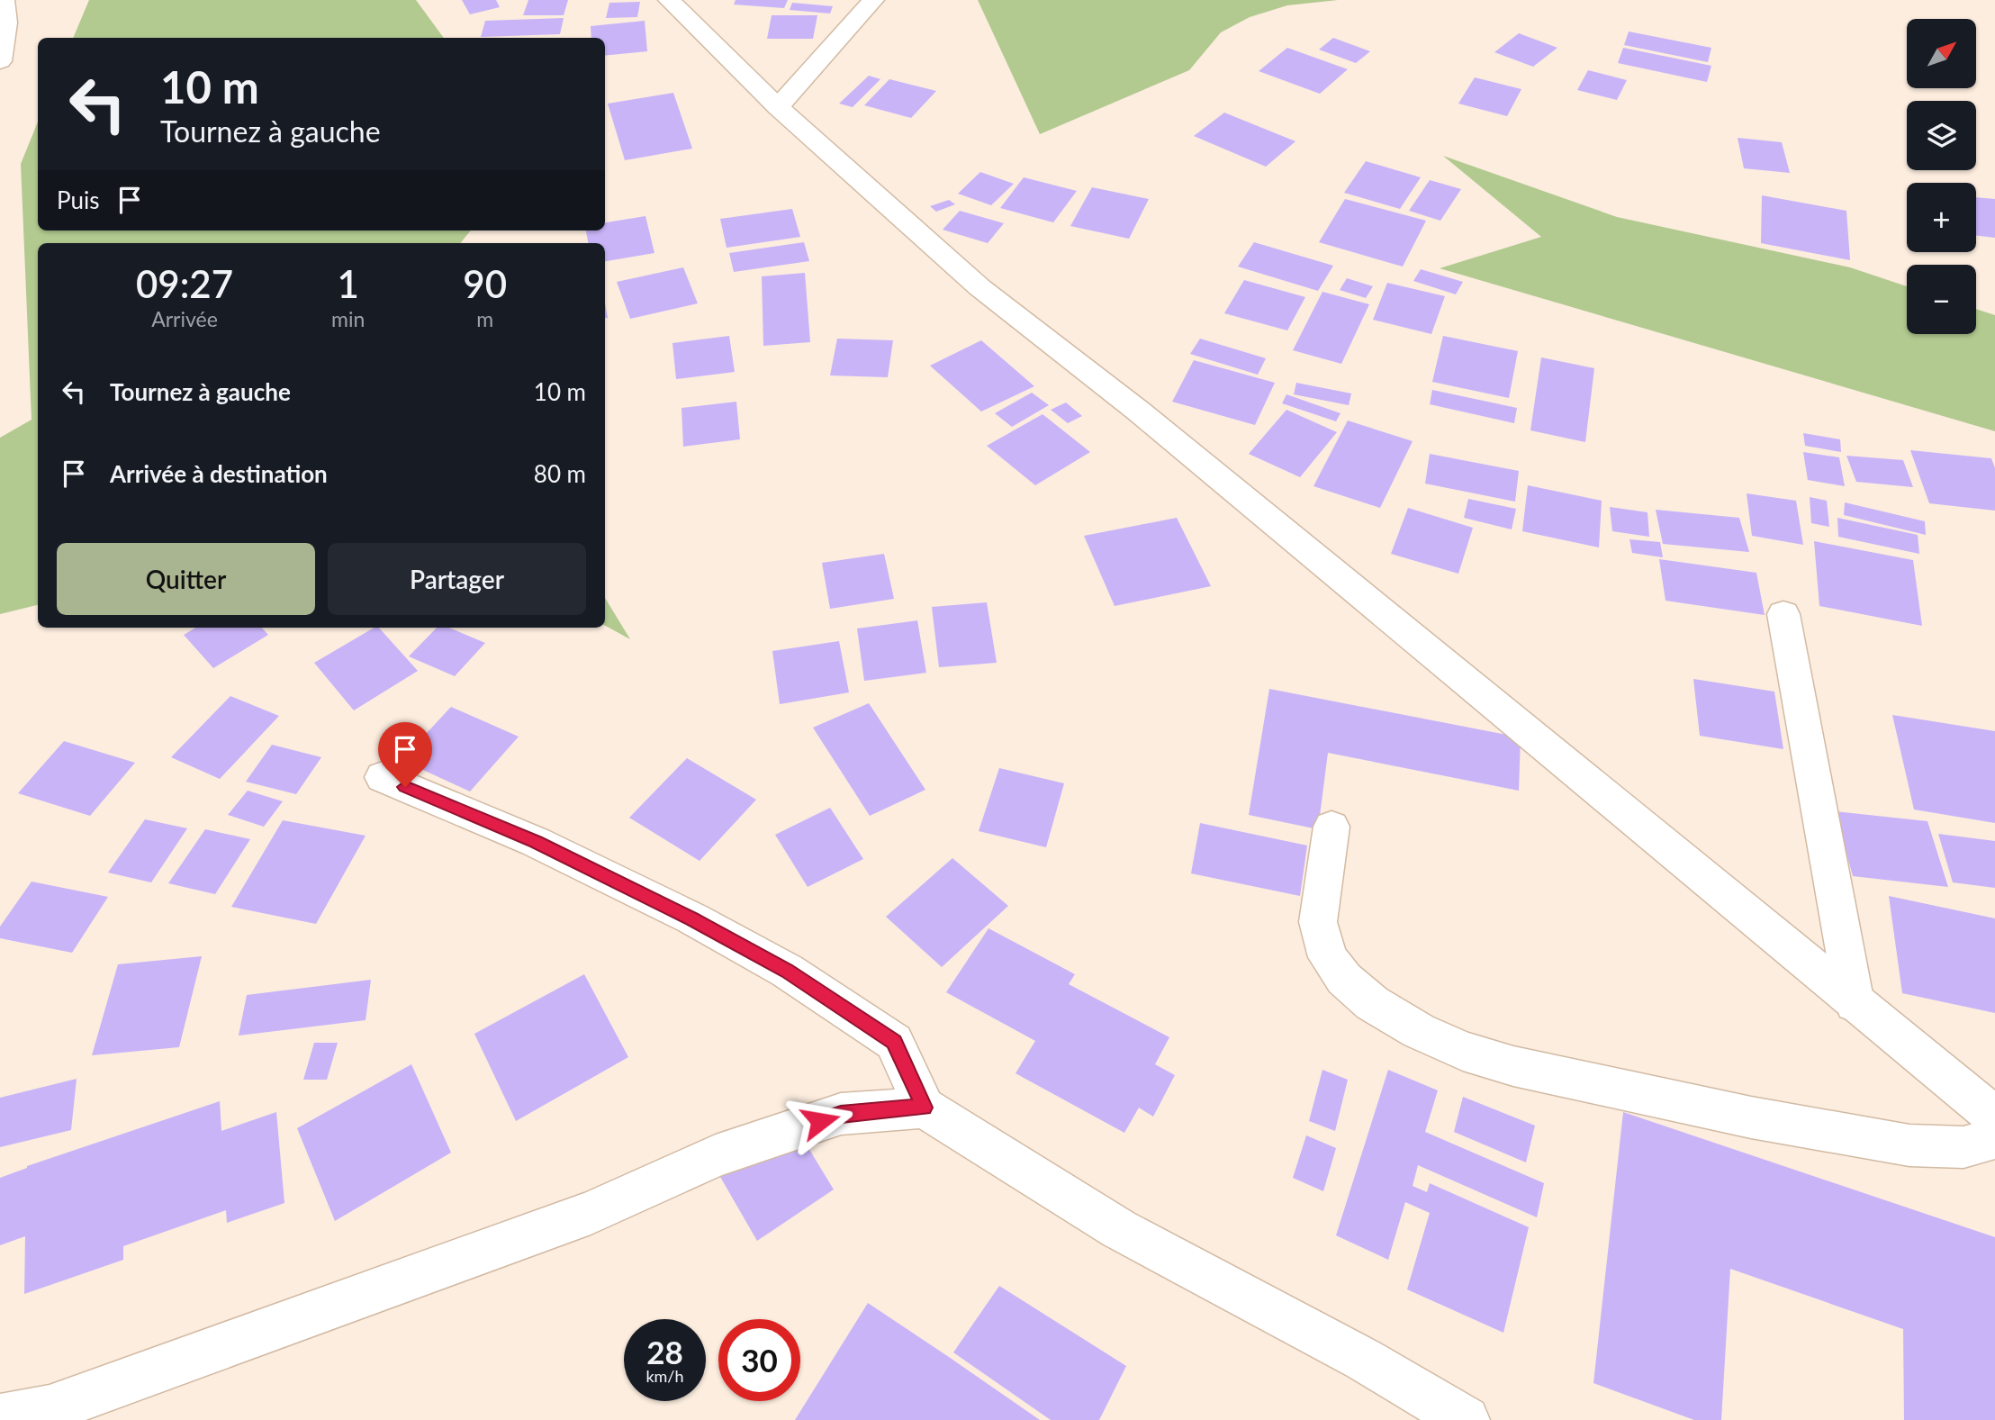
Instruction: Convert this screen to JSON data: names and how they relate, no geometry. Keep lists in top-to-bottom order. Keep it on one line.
{"north":"top right","page":{"map_buttons":["+","−"],"turn":["10 m","Tournez à gauche"],"then":"Puis","eta":["09:27","Arrivée","1","min","90","m"],"list":[{"name":"Tournez à gauche","value":"10 m"},{"name":"Arrivée à destination","value":"80 m"}],"buttons":["Quitter","Partager"],"speed":"28 km/h","limit":"30"}}
